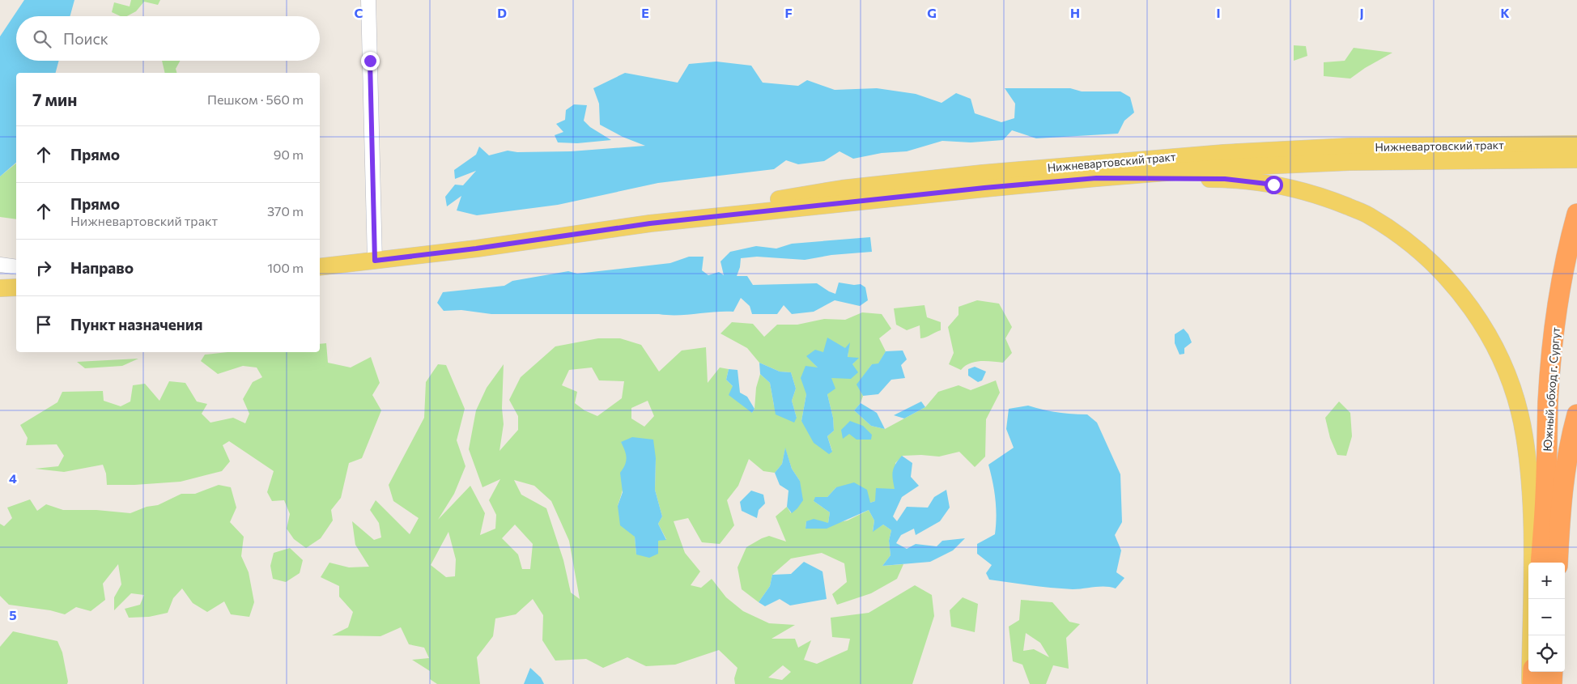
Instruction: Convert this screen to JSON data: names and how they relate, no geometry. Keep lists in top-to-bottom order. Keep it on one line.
{"streets":{"highway":["Южный обход г. Сургут"],"main road":["Нижневартовский тракт"]},"page":{"search":"Поиск","heading":["7 мин","Пешком · 560 m"],"list":[["Прямо","90 m"],["Прямо","Нижневартовский тракт","370 m"],["Направо","100 m"],"Пункт назначения"],"map_buttons":["+","−"]},"grid":{"columns":["C","D","E","F","G","H","I","J","K"],"rows":["4","5"]}}
